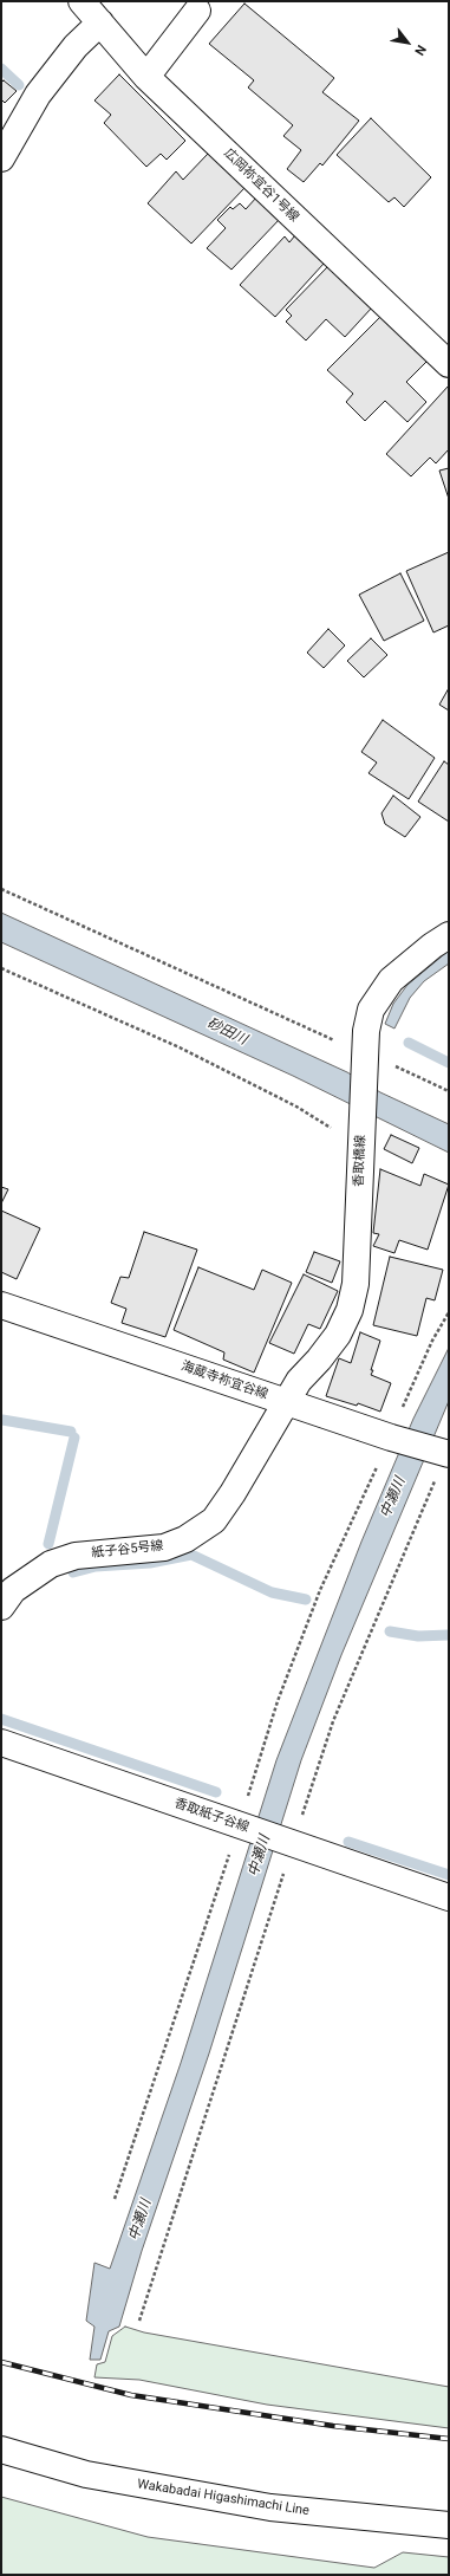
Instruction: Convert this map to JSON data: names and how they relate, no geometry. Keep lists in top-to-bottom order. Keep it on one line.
{"streets":{"street":["広岡祢宜谷1号線","香取橋線","海蔵寺祢宜谷線","紙子谷5号線","香取紙子谷線","Wakabadai Higashimachi Line"]},"crossings":[["香取橋線","海蔵寺祢宜谷線"],["香取橋線","紙子谷5号線"],["海蔵寺祢宜谷線","紙子谷5号線"]],"water":["砂田川","中瀬川"],"north":"bottom right"}
